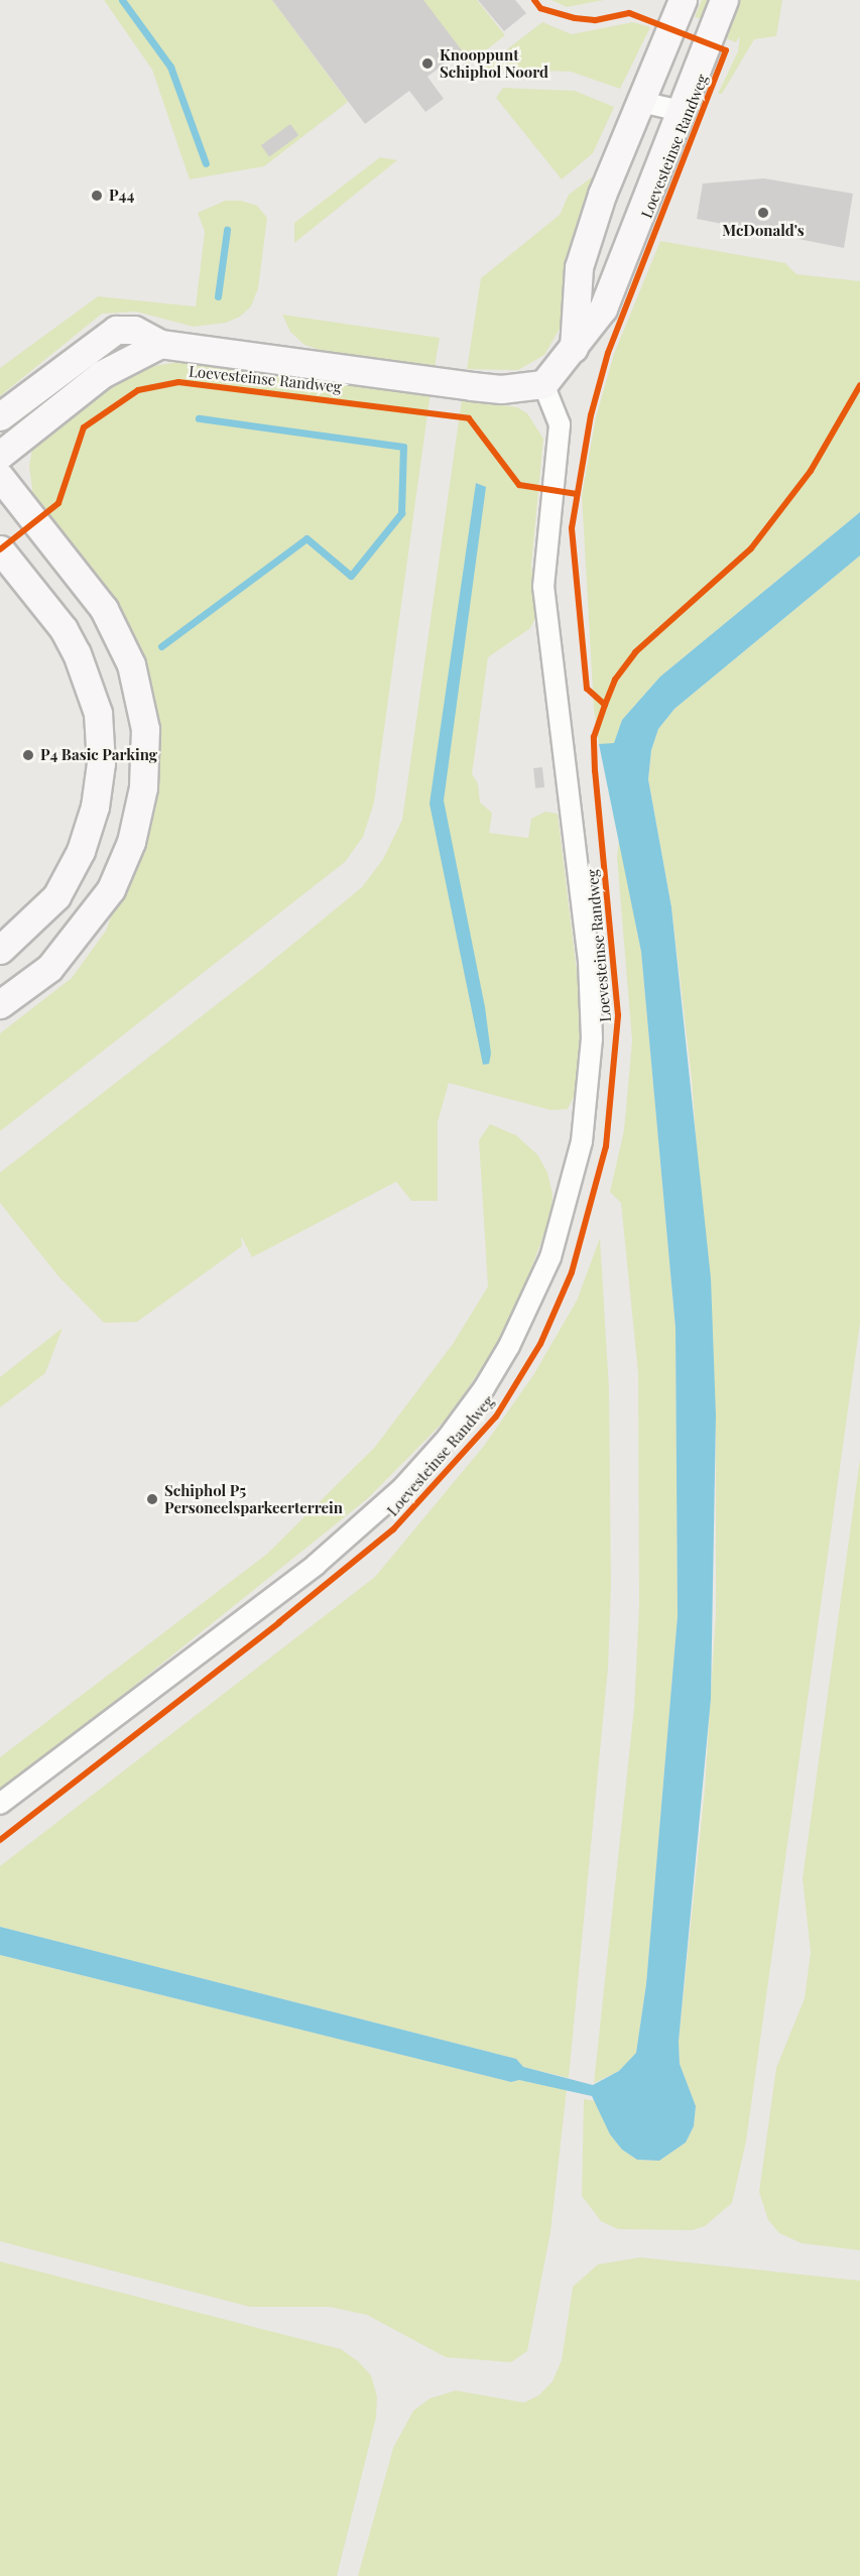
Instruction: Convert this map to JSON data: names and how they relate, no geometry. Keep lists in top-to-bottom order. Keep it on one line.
{"streets":{"street":["Loevesteinse Randweg"]},"places":["Knooppunt Schiphol Noord","P44","McDonald's","P4 Basic Parking","Schiphol P5 Personeelsparkeerterrein"]}
